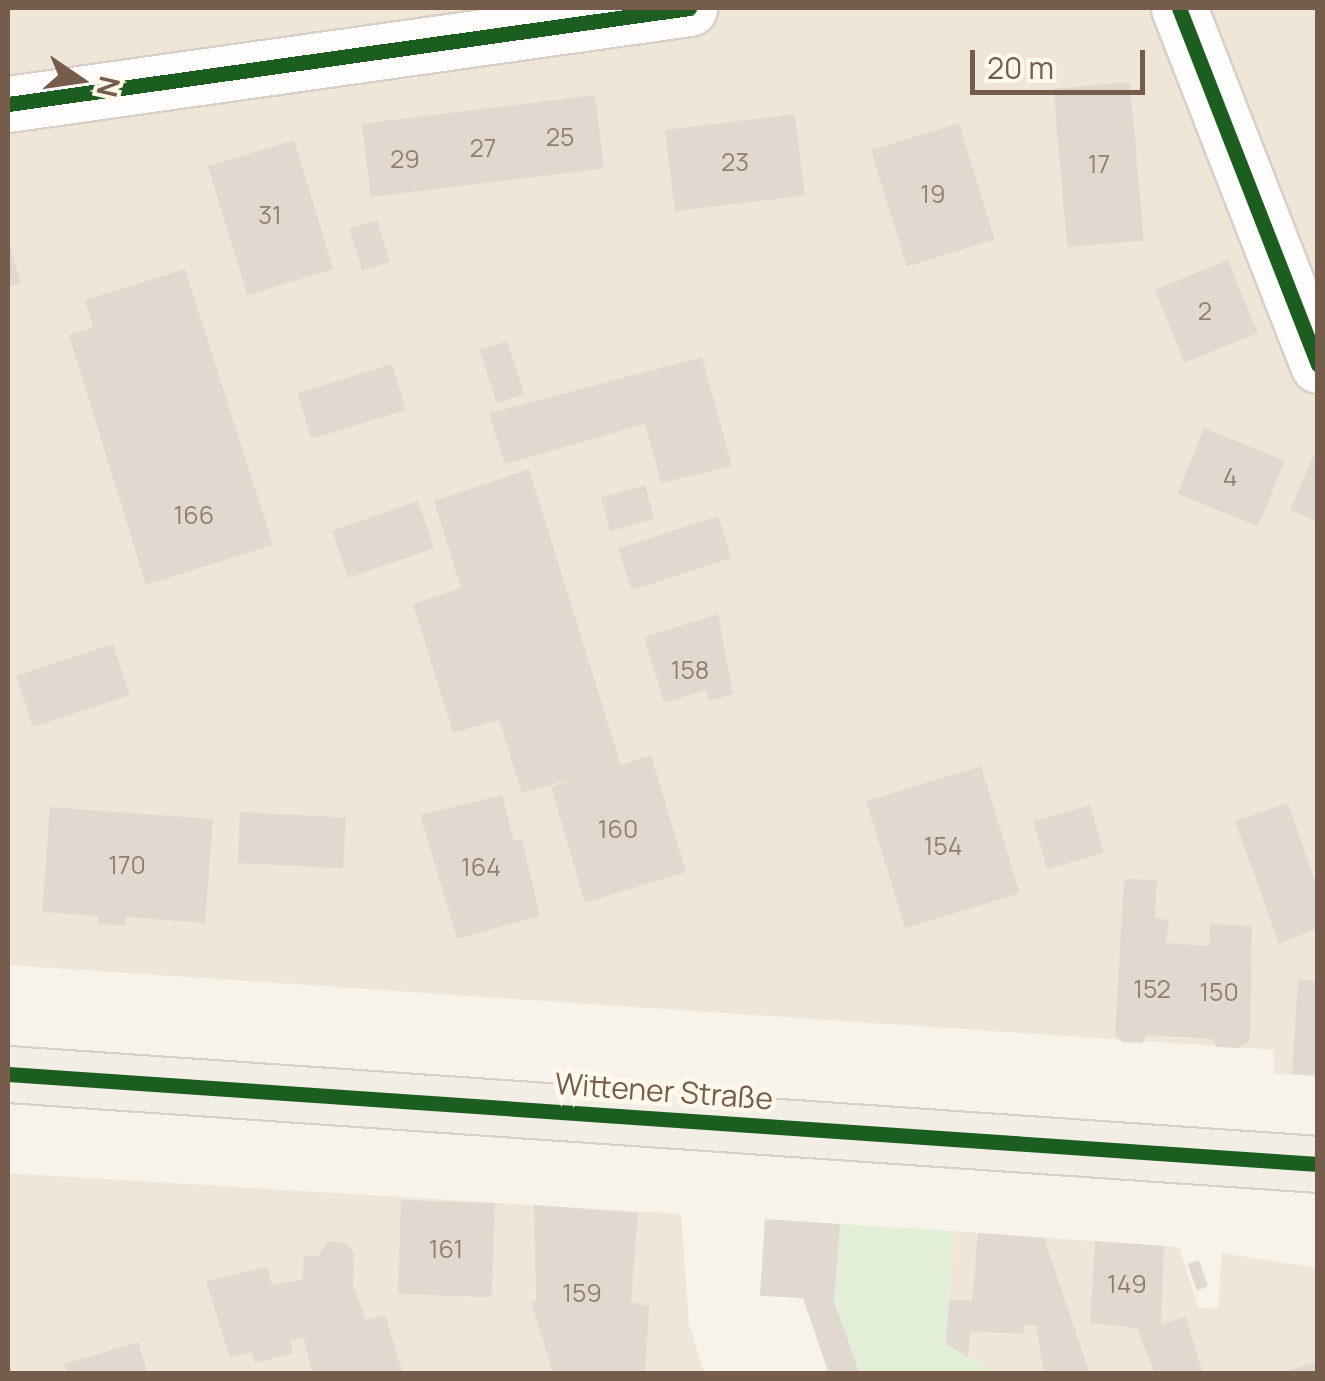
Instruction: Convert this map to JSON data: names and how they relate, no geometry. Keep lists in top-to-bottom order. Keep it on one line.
{"streets":{"main road":["Wittener Straße"]},"house_numbers":["25","27","29","23","17","19","31","2","4","166","158","160","154","170","164","152","150","161","149","159"],"scale_bar":"20 m","north":"right"}
